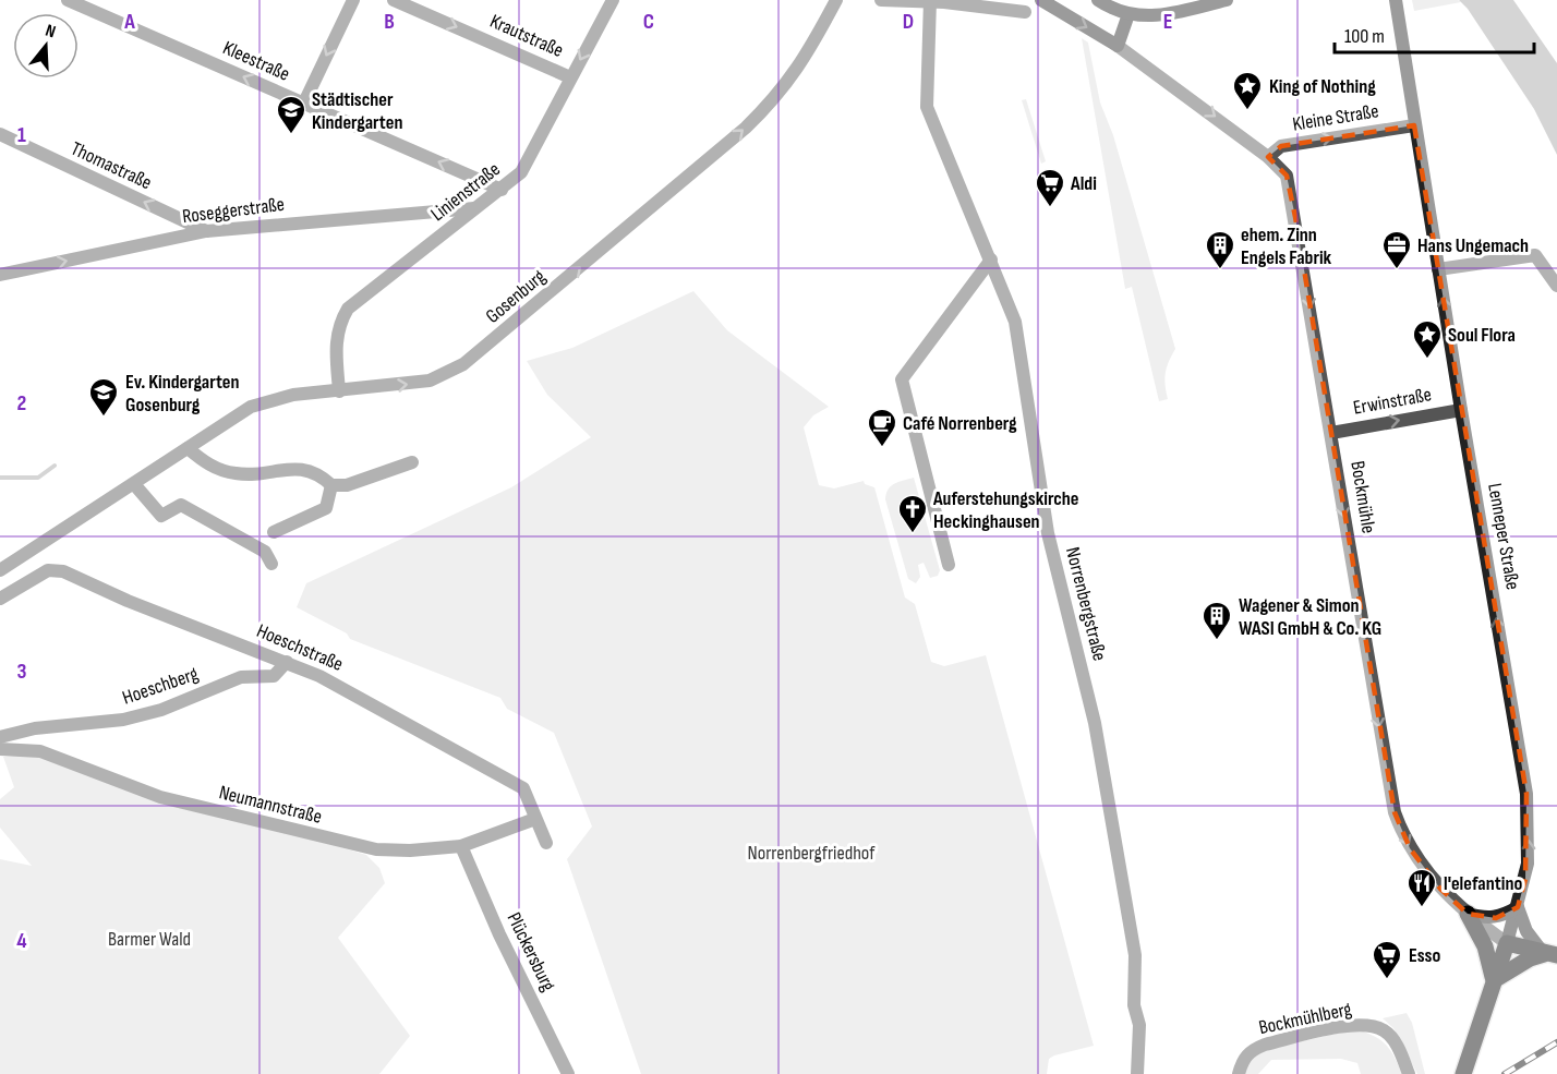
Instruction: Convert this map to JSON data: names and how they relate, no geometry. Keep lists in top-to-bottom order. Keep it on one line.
{"streets":{"main road":["Bockmühle","Lenneper Straße"],"street":["Krautstraße","Kleestraße","Kleine Straße","Thomastraße","Linienstraße","Roseggerstraße","Gosenburg","Erwinstraße","Norrenbergstraße","Hoeschstraße","Hoeschberg","Neumannstraße","Plückersburg","Bockmühlberg"]},"crossings":[["Krautstraße","Linienstraße"],["Kleestraße","Linienstraße"],["Kleine Straße","Bockmühle"],["Kleine Straße","Lenneper Straße"],["Thomastraße","Roseggerstraße"],["Linienstraße","Roseggerstraße"],["Linienstraße","Gosenburg"],["Erwinstraße","Bockmühle"],["Erwinstraße","Lenneper Straße"],["Bockmühle","Lenneper Straße"],["Hoeschstraße","Hoeschberg"],["Hoeschstraße","Neumannstraße"],["Neumannstraße","Plückersburg"]],"one_way":["Krautstraße","Kleestraße","Kleine Straße","Thomastraße","Roseggerstraße","Gosenburg","Erwinstraße","Bockmühle","Lenneper Straße"],"parks":["Norrenbergfriedhof","Barmer Wald"],"places":{"place":["King of Nothing","Soul Flora"],"school or university":["Städtischer Kindergarten","Ev. Kindergarten Gosenburg"],"supermarket":["Aldi","Esso"],"building":["ehem. Zinn Engels Fabrik","Wagener & Simon WASI GmbH & Co. KG"],"office":["Hans Ungemach"],"cafe":["Café Norrenberg"],"church":["Auferstehungskirche Heckinghausen"],"restaurant":["l'elefantino"]},"scale_bar":"100 m","north":"top","grid":{"columns":["A","B","C","D","E"],"rows":["1","2","3","4"]}}
